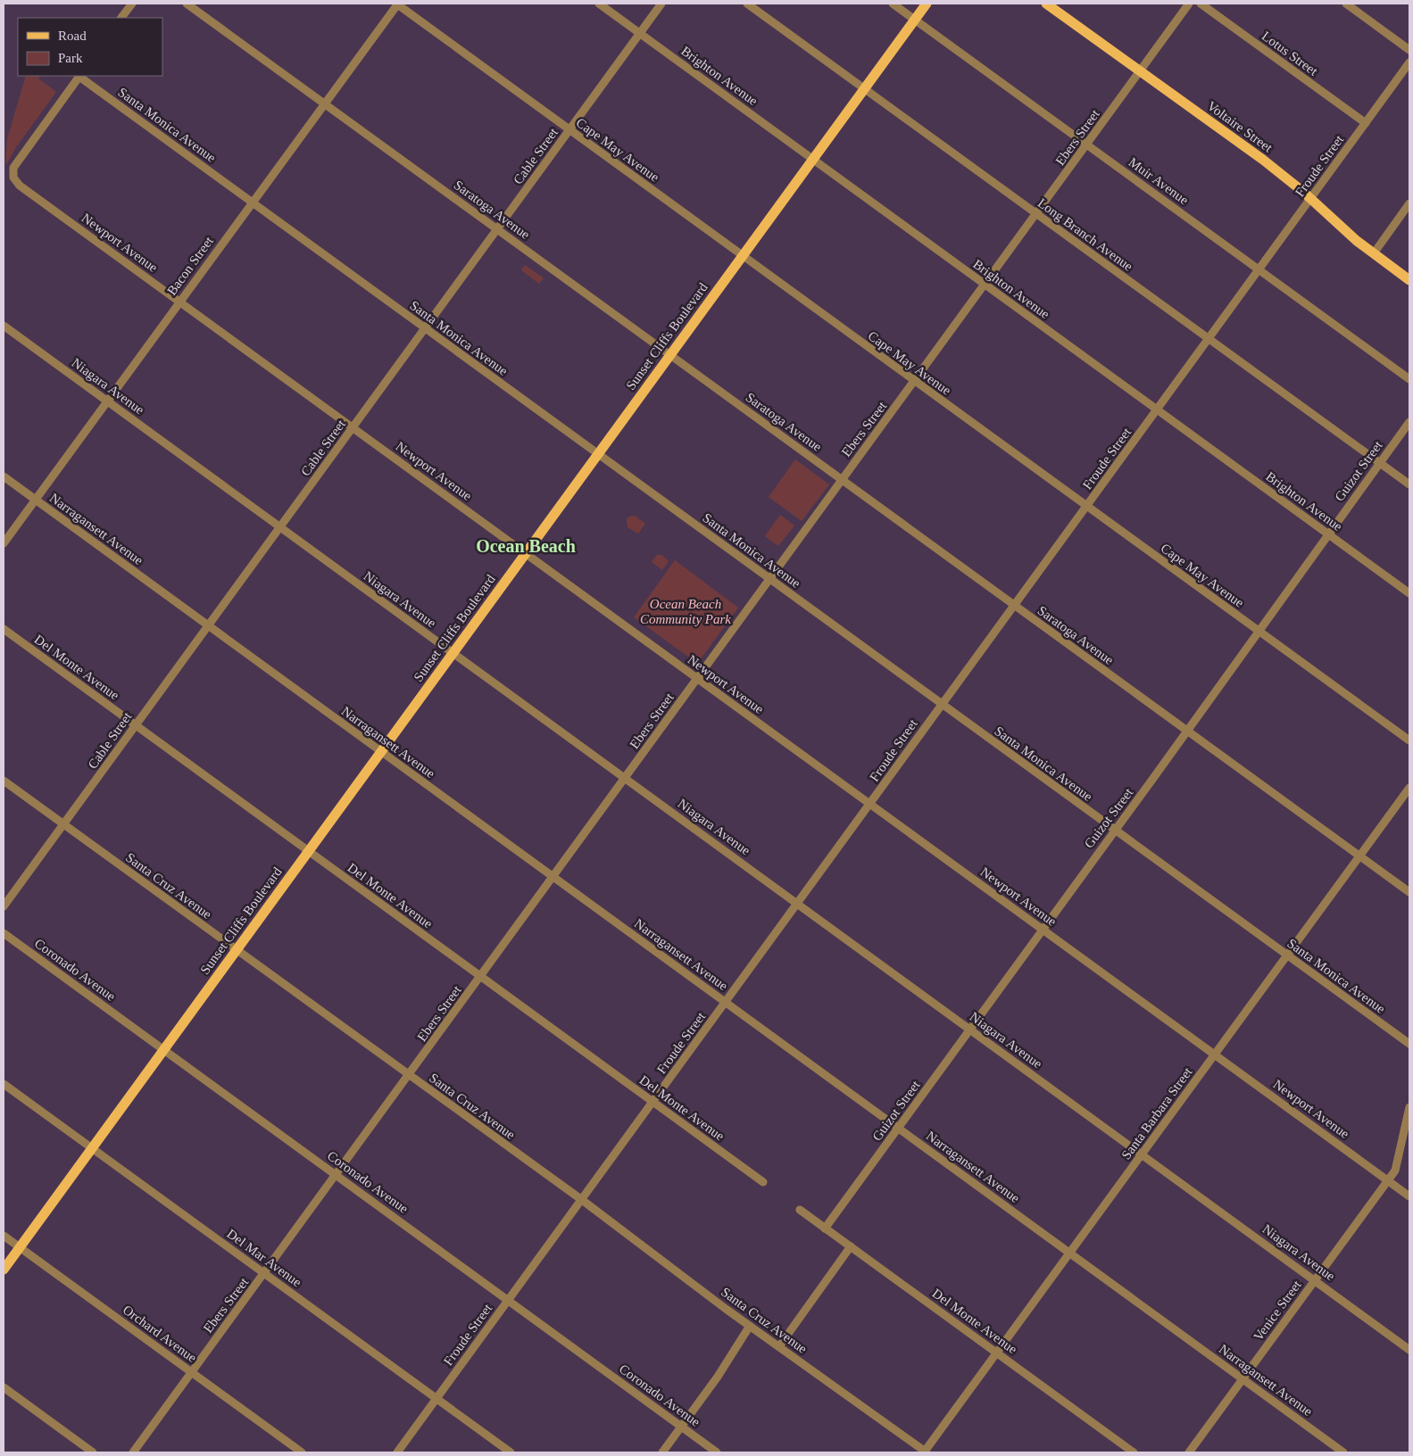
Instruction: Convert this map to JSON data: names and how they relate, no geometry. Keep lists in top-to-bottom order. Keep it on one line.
{"streets":{"main road":["Voltaire Street","Sunset Cliffs Boulevard"],"street":["Lotus Street","Brighton Avenue","Santa Monica Avenue","Ebers Street","Cape May Avenue","Cable Street","Froude Street","Muir Avenue","Saratoga Avenue","Long Branch Avenue","Newport Avenue","Bacon Street","Niagara Avenue","Guizot Street","Narragansett Avenue","Del Monte Avenue","Santa Cruz Avenue","Coronado Avenue","Santa Barbara Street","Del Mar Avenue","Venice Street","Orchard Avenue"]},"crossings":[["Lotus Street","Froude Street"],["Brighton Avenue","Ebers Street"],["Brighton Avenue","Cable Street"],["Brighton Avenue","Froude Street"],["Brighton Avenue","Sunset Cliffs Boulevard"],["Brighton Avenue","Guizot Street"],["Santa Monica Avenue","Ebers Street"],["Santa Monica Avenue","Cable Street"],["Santa Monica Avenue","Froude Street"],["Santa Monica Avenue","Newport Avenue"],["Santa Monica Avenue","Bacon Street"],["Santa Monica Avenue","Sunset Cliffs Boulevard"],["Santa Monica Avenue","Guizot Street"],["Santa Monica Avenue","Santa Barbara Street"],["Voltaire Street","Ebers Street"],["Voltaire Street","Froude Street"],["Ebers Street","Cape May Avenue"],["Ebers Street","Muir Avenue"],["Ebers Street","Saratoga Avenue"],["Ebers Street","Long Branch Avenue"],["Ebers Street","Newport Avenue"],["Ebers Street","Niagara Avenue"],["Ebers Street","Narragansett Avenue"],["Ebers Street","Del Monte Avenue"],["Ebers Street","Santa Cruz Avenue"],["Ebers Street","Coronado Avenue"],["Ebers Street","Del Mar Avenue"],["Ebers Street","Orchard Avenue"],["Cape May Avenue","Cable Street"],["Cape May Avenue","Froude Street"],["Cape May Avenue","Bacon Street"],["Cape May Avenue","Sunset Cliffs Boulevard"],["Cape May Avenue","Guizot Street"],["Cable Street","Saratoga Avenue"],["Cable Street","Newport Avenue"],["Cable Street","Niagara Avenue"],["Cable Street","Narragansett Avenue"],["Cable Street","Del Monte Avenue"],["Cable Street","Santa Cruz Avenue"],["Froude Street","Muir Avenue"],["Froude Street","Saratoga Avenue"],["Froude Street","Long Branch Avenue"],["Froude Street","Newport Avenue"],["Froude Street","Niagara Avenue"],["Froude Street","Narragansett Avenue"],["Froude Street","Del Monte Avenue"],["Froude Street","Santa Cruz Avenue"],["Froude Street","Coronado Avenue"],["Froude Street","Del Mar Avenue"],["Muir Avenue","Sunset Cliffs Boulevard"],["Saratoga Avenue","Bacon Street"],["Saratoga Avenue","Sunset Cliffs Boulevard"],["Saratoga Avenue","Guizot Street"],["Saratoga Avenue","Santa Barbara Street"],["Long Branch Avenue","Sunset Cliffs Boulevard"],["Long Branch Avenue","Guizot Street"],["Newport Avenue","Bacon Street"],["Newport Avenue","Sunset Cliffs Boulevard"],["Newport Avenue","Guizot Street"],["Newport Avenue","Santa Barbara Street"],["Newport Avenue","Venice Street"],["Bacon Street","Niagara Avenue"],["Bacon Street","Narragansett Avenue"],["Sunset Cliffs Boulevard","Niagara Avenue"],["Sunset Cliffs Boulevard","Narragansett Avenue"],["Sunset Cliffs Boulevard","Del Monte Avenue"],["Sunset Cliffs Boulevard","Santa Cruz Avenue"],["Sunset Cliffs Boulevard","Coronado Avenue"],["Sunset Cliffs Boulevard","Del Mar Avenue"],["Sunset Cliffs Boulevard","Orchard Avenue"],["Niagara Avenue","Guizot Street"],["Niagara Avenue","Santa Barbara Street"],["Niagara Avenue","Venice Street"],["Guizot Street","Narragansett Avenue"],["Guizot Street","Del Monte Avenue"],["Narragansett Avenue","Santa Barbara Street"],["Narragansett Avenue","Venice Street"],["Del Monte Avenue","Santa Barbara Street"],["Santa Cruz Avenue","Santa Barbara Street"]],"districts":["Ocean Beach"],"parks":["Ocean Beach Community Park"],"legend":["Road","Park"]}
